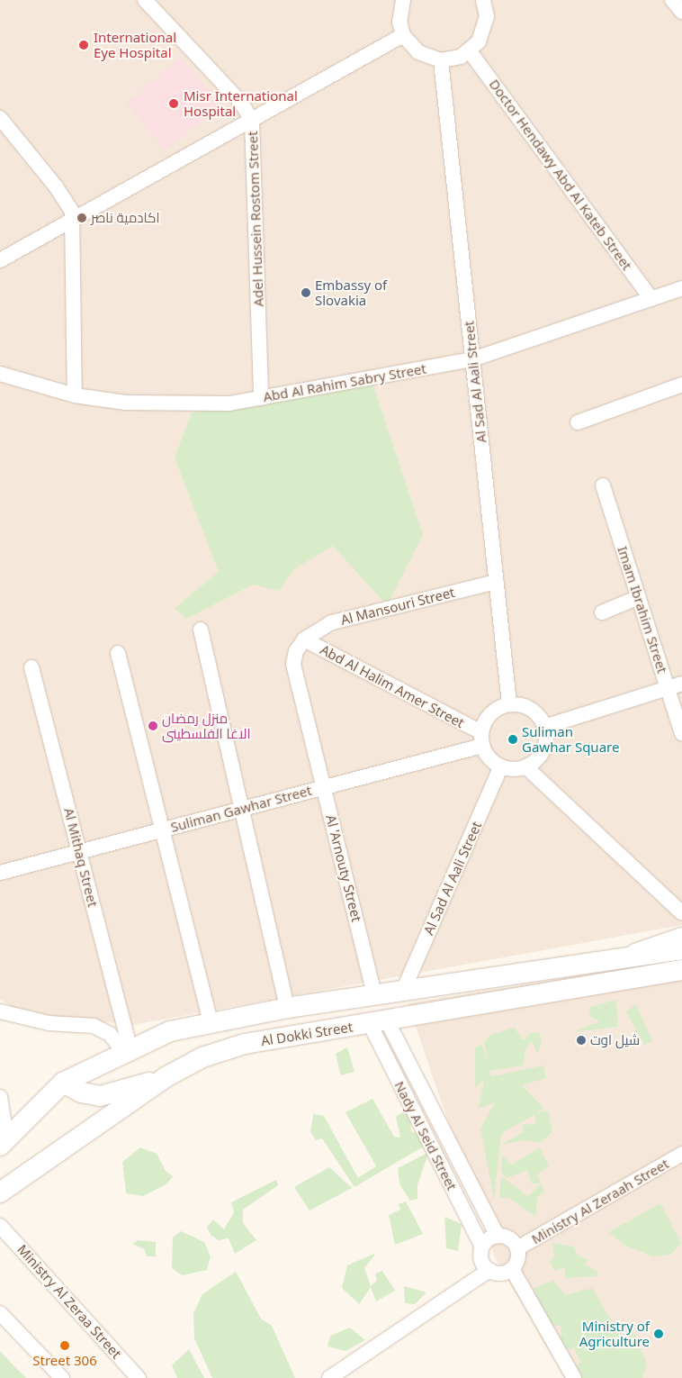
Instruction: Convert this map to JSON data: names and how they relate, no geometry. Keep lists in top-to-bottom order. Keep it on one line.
{"streets":{"main road":["Al Dokki Street"],"street":["Doctor Hendawy Abd Al Kateb Street","Adel Hussein Rostom Street","Al Sad Al Aali Street","Abd Al Rahim Sabry Street","Al Mansouri Street","Imam Ibrahim Street","Abd Al Halim Amer Street","Suliman Gawhar Street","Al Mithaq Street","Al 'Arnouty Street","Nady Al Seid Street","Ministry Al Zeraah Street","Ministry Al Zeraa Street"]},"crossings":[["Doctor Hendawy Abd Al Kateb Street","Abd Al Rahim Sabry Street"],["Adel Hussein Rostom Street","Abd Al Rahim Sabry Street"],["Al Sad Al Aali Street","Abd Al Rahim Sabry Street"],["Al Sad Al Aali Street","Al Mansouri Street"],["Al Sad Al Aali Street","Abd Al Halim Amer Street"],["Al Sad Al Aali Street","Suliman Gawhar Street"],["Al Mansouri Street","Abd Al Halim Amer Street"],["Al Mansouri Street","Al 'Arnouty Street"],["Abd Al Halim Amer Street","Suliman Gawhar Street"],["Abd Al Halim Amer Street","Al 'Arnouty Street"],["Suliman Gawhar Street","Al Mithaq Street"],["Suliman Gawhar Street","Al 'Arnouty Street"],["Al Dokki Street","Nady Al Seid Street"],["Nady Al Seid Street","Ministry Al Zeraah Street"]],"places":["International Eye Hospital","Misr International Hospital","اكادمية ناصر","Embassy of Slovakia","منزل رمضان الاغا الفلسطينى","Suliman Gawhar Square","شيل اوت","Ministry of Agriculture","Street 306"]}
